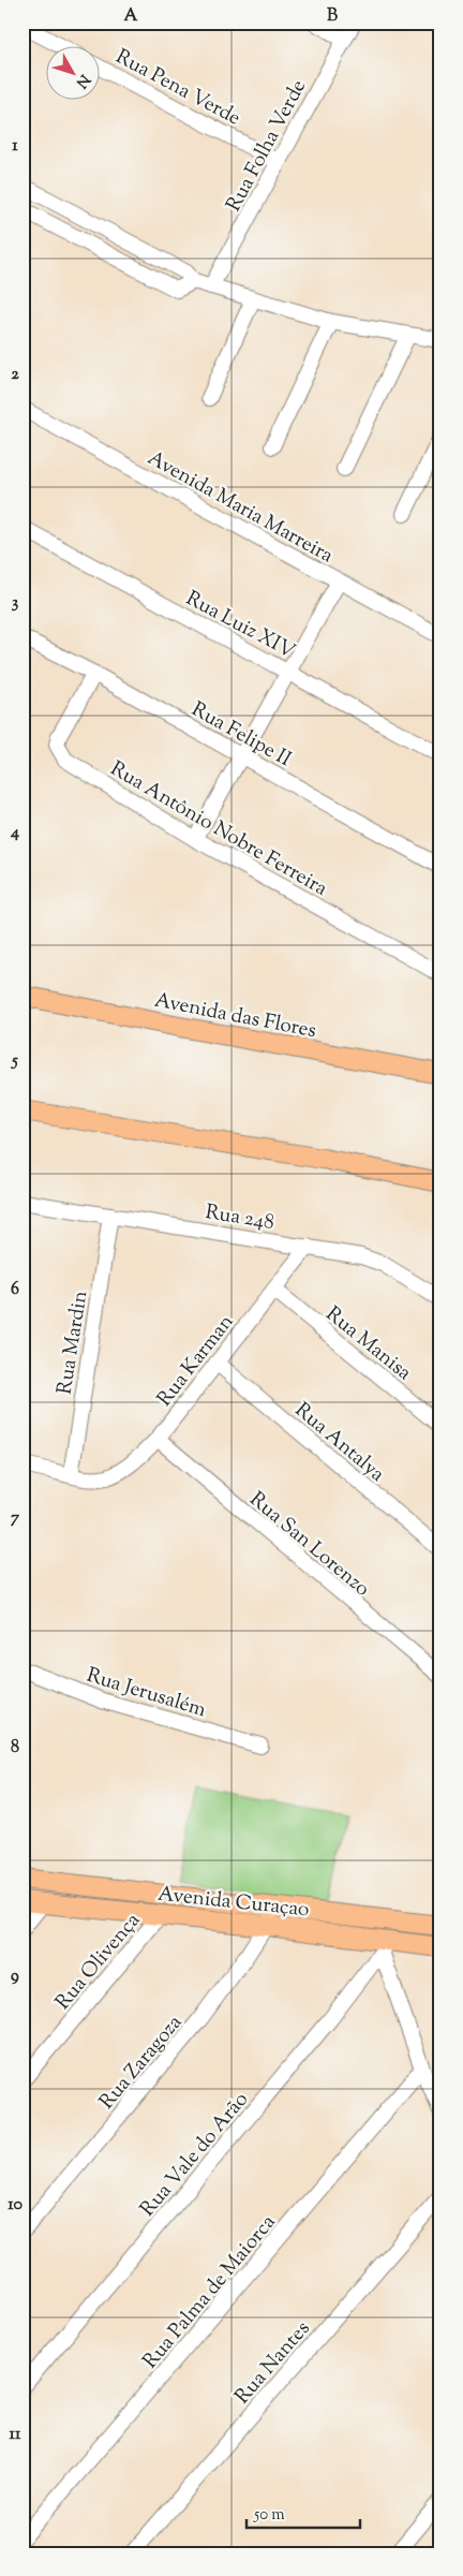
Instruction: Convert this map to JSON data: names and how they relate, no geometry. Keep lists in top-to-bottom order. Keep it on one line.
{"streets":{"main road":["Avenida das Flores","Avenida Curaçao"],"street":["Rua Pena Verde","Rua Folha Verde","Avenida Maria Marreira","Rua Luiz XIV","Rua Felipe II","Rua Antônio Nobre Ferreira","Rua 248","Rua Mardin","Rua Manisa","Rua Karman","Rua Antalya","Rua San Lorenzo","Rua Jerusalém","Rua Olivença","Rua Zaragoza","Rua Vale do Arão","Rua Palma de Maiorca","Rua Nantes"]},"crossings":[["Rua Pena Verde","Rua Folha Verde"],["Rua Felipe II","Rua Antônio Nobre Ferreira"],["Rua 248","Rua Mardin"],["Rua 248","Rua Karman"],["Rua Mardin","Rua Karman"],["Rua Manisa","Rua Karman"],["Rua Karman","Rua Antalya"],["Rua Karman","Rua San Lorenzo"],["Avenida Curaçao","Rua Olivença"],["Avenida Curaçao","Rua Zaragoza"],["Avenida Curaçao","Rua Vale do Arão"]],"scale_bar":"50 m","north":"bottom right","grid":{"columns":["A","B"],"rows":["1","2","3","4","5","6","7","8","9","10","11"]}}
